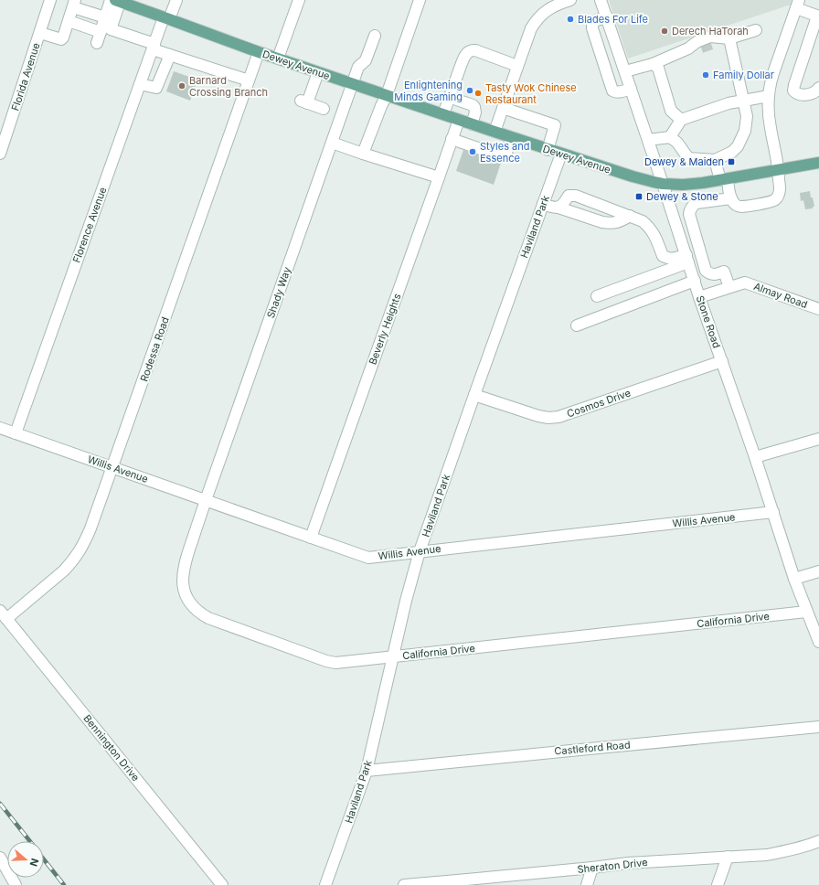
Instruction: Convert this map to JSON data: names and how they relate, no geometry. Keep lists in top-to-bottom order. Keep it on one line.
{"streets":{"main road":["Dewey Avenue"],"street":["Florida Avenue","Florence Avenue","Haviland Park","Shady Way","Almay Road","Stone Road","Beverly Heights","Rodessa Road","Cosmos Drive","Willis Avenue","California Drive","Bennington Drive","Castleford Road","Sheraton Drive"]},"crossings":[["Dewey Avenue","Florence Avenue"],["Dewey Avenue","Haviland Park"],["Dewey Avenue","Shady Way"],["Dewey Avenue","Stone Road"],["Dewey Avenue","Beverly Heights"],["Dewey Avenue","Rodessa Road"],["Florence Avenue","Willis Avenue"],["Haviland Park","Cosmos Drive"],["Haviland Park","Willis Avenue"],["Haviland Park","California Drive"],["Haviland Park","Castleford Road"],["Shady Way","Willis Avenue"],["Shady Way","California Drive"],["Almay Road","Stone Road"],["Stone Road","Cosmos Drive"],["Stone Road","Willis Avenue"],["Stone Road","California Drive"],["Beverly Heights","Willis Avenue"],["Rodessa Road","Willis Avenue"],["Rodessa Road","Bennington Drive"],["Willis Avenue","California Drive"]],"places":{"other":["Blades For Life","Derech HaTorah","Family Dollar","Barnard Crossing Branch","Enlightening Minds Gaming","Tasty Wok Chinese Restaurant","Styles and Essence"],"transit":["Dewey & Maiden","Dewey & Stone"]},"north":"right"}
